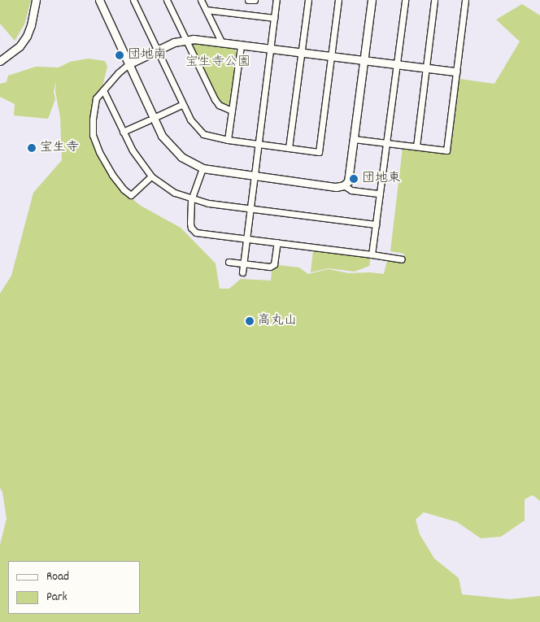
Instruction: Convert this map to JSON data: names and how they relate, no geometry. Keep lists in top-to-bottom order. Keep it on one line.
{"parks":["宝生寺公園"],"places":["団地南","宝生寺","団地東","高丸山"],"legend":["Road","Park"]}
